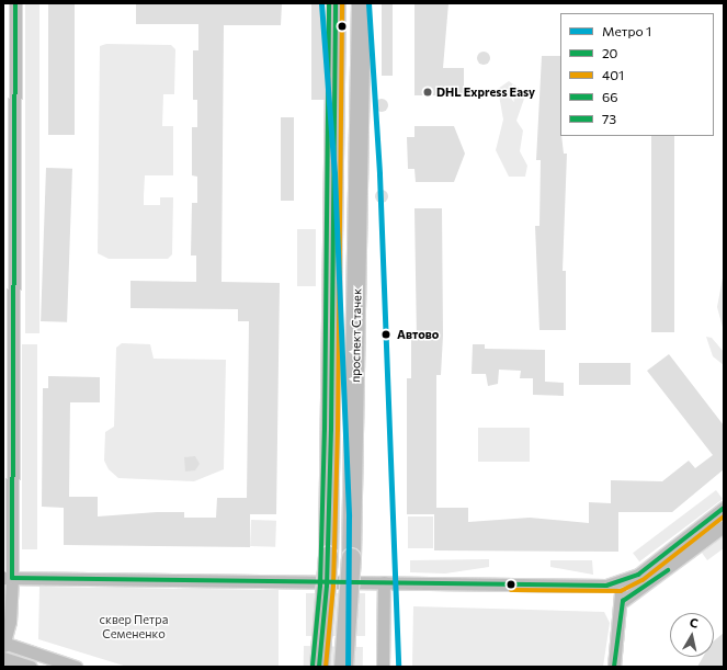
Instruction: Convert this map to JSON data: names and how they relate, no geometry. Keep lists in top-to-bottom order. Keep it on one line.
{"streets":{"main road":["проспект Стачек"]},"parks":["сквер Петра Семененко"],"places":["DHL Express Easy","Автово"],"lines":["metro line 1","transit line 20","transit line 401","transit line 66","transit line 73"],"legend":["Метро 1","20","401","66","73"],"north":"top"}
